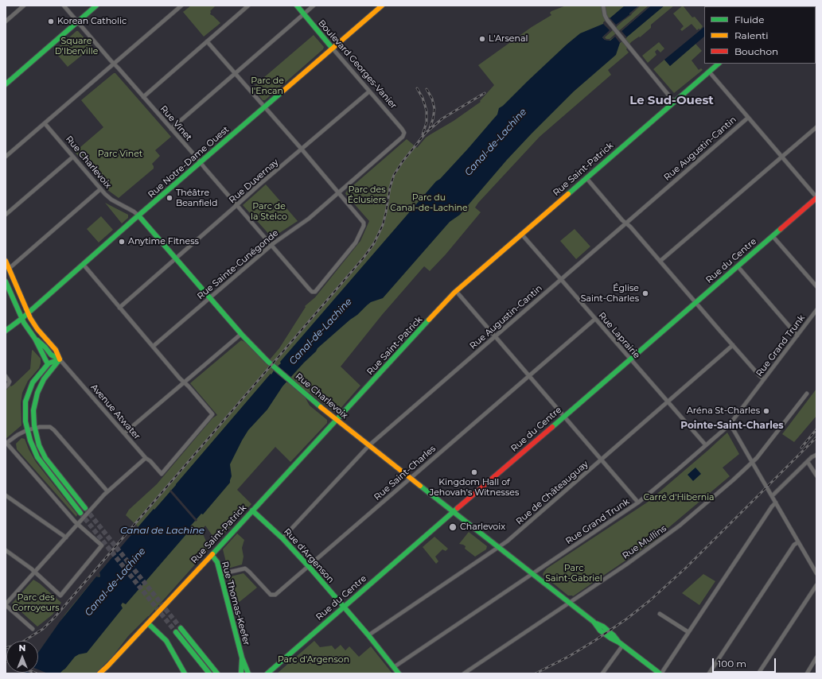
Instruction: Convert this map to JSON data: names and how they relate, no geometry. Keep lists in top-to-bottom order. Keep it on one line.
{"streets":{"main road":["Boulevard Georges-Vanier","Rue Charlevoix","Rue Notre-Dame Ouest","Rue Saint-Patrick","Rue du Centre","Avenue Atwater","Rue d'Argenson","Rue Thomas-Keefer"],"street":["Rue Vinet","Rue Augustin-Cantin","Rue Duvernay","Rue Sainte-Cunégonde","Rue Laprairie","Rue Grand Trunk","Rue Saint-Charles","Rue de Châteauguay","Rue Mullins"]},"crossings":[["Boulevard Georges-Vanier","Rue Notre-Dame Ouest"],["Boulevard Georges-Vanier","Rue Duvernay"],["Boulevard Georges-Vanier","Rue Sainte-Cunégonde"],["Rue Vinet","Rue Notre-Dame Ouest"],["Rue Vinet","Rue Duvernay"],["Rue Vinet","Rue Sainte-Cunégonde"],["Rue Augustin-Cantin","Rue Charlevoix"],["Rue Augustin-Cantin","Rue Laprairie"],["Rue Augustin-Cantin","Rue d'Argenson"],["Rue Charlevoix","Rue Notre-Dame Ouest"],["Rue Charlevoix","Rue Saint-Patrick"],["Rue Charlevoix","Rue Duvernay"],["Rue Charlevoix","Rue du Centre"],["Rue Charlevoix","Rue Sainte-Cunégonde"],["Rue Charlevoix","Rue Grand Trunk"],["Rue Charlevoix","Rue Saint-Charles"],["Rue Charlevoix","Rue de Châteauguay"],["Rue Charlevoix","Rue Mullins"],["Rue Notre-Dame Ouest","Avenue Atwater"],["Rue Saint-Patrick","Rue Laprairie"],["Rue Saint-Patrick","Rue d'Argenson"],["Rue Saint-Patrick","Rue Thomas-Keefer"],["Rue du Centre","Rue Laprairie"],["Rue du Centre","Rue d'Argenson"],["Rue Laprairie","Rue Grand Trunk"],["Rue Laprairie","Rue Saint-Charles"],["Rue Laprairie","Rue de Châteauguay"],["Rue Grand Trunk","Rue d'Argenson"],["Rue Saint-Charles","Rue d'Argenson"],["Rue Saint-Charles","Rue Thomas-Keefer"],["Rue de Châteauguay","Rue d'Argenson"]],"districts":["Le Sud-Ouest","Pointe-Saint-Charles"],"water":["Canal-de-Lachine","Canal de Lachine"],"parks":["Square D'Iberville","Parc de l'Encan","Parc Vinet","Parc des Éclusiers","Parc du Canal-de-Lachine","Parc de la Stelco","Carré d'Hibernia","Parc Saint-Gabriel","Parc des Corroyeurs","Parc d'Argenson"],"places":["Korean Catholic","L'Arsenal","Théâtre Beanfield","Anytime Fitness","Église Saint-Charles","Aréna St-Charles","Kingdom Hall of Jehovah's Witnesses","Charlevoix"],"legend":["Fluide","Ralenti","Bouchon"],"scale_bar":"100 m","north":"top"}
